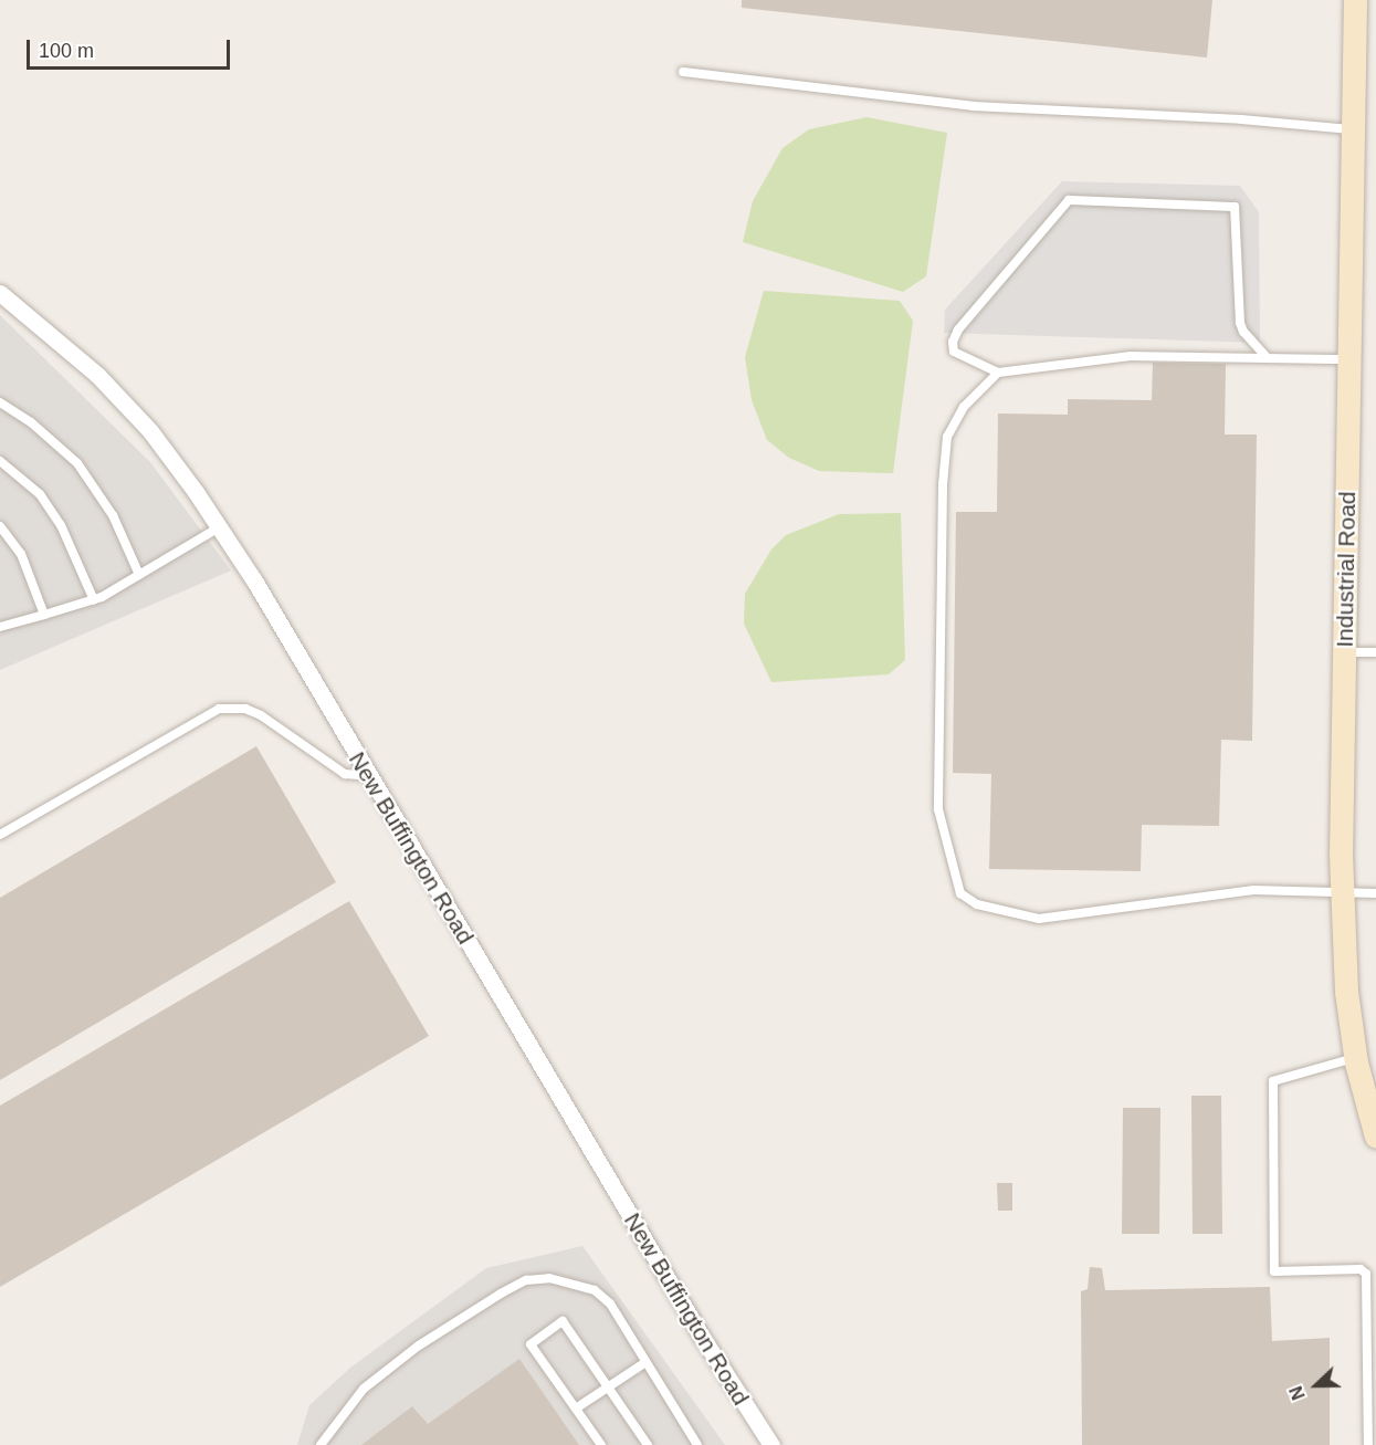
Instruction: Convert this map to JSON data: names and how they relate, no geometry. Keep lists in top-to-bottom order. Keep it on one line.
{"streets":{"main road":["Industrial Road"],"street":["New Buffington Road"]},"scale_bar":"100 m","north":"left"}
